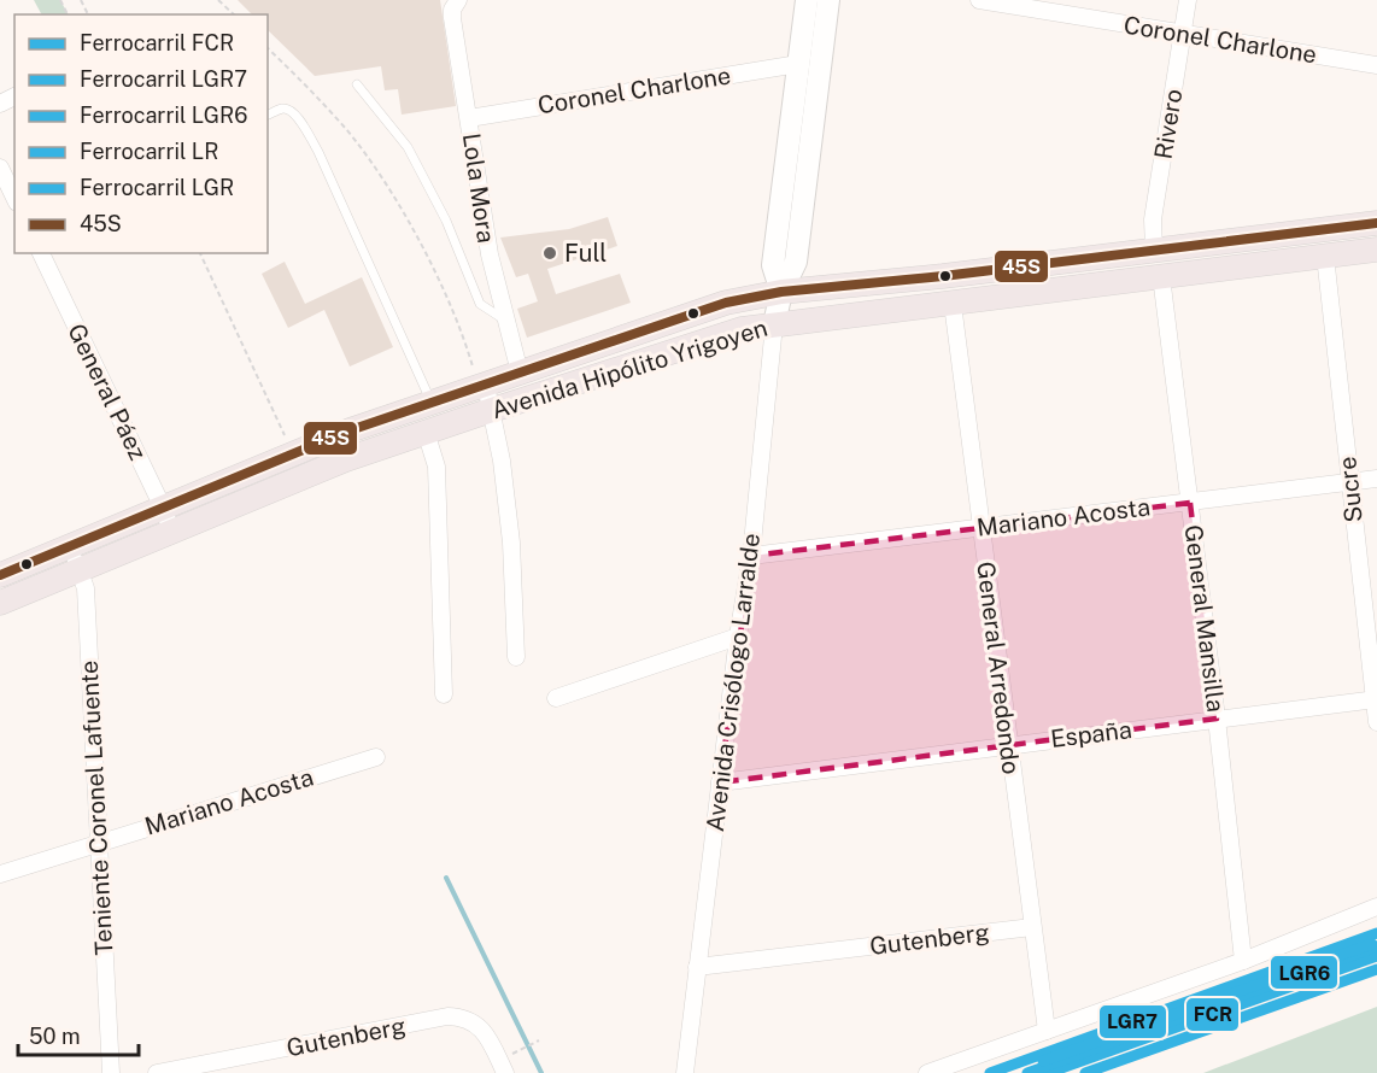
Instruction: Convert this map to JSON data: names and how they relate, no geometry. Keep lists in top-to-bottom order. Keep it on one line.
{"streets":{"main road":["Avenida Hipólito Yrigoyen","Avenida Crisólogo Larralde"],"street":["Coronel Charlone","Rivero","Lola Mora","General Páez","Sucre","Mariano Acosta","General Mansilla","General Arredondo","España","Teniente Coronel Lafuente","Gutenberg"]},"crossings":[["Coronel Charlone","Rivero"],["Coronel Charlone","Lola Mora"],["Rivero","Avenida Hipólito Yrigoyen"],["Lola Mora","Avenida Hipólito Yrigoyen"],["Avenida Hipólito Yrigoyen","General Páez"],["Avenida Hipólito Yrigoyen","Sucre"],["Avenida Hipólito Yrigoyen","General Mansilla"],["Avenida Hipólito Yrigoyen","General Arredondo"],["Avenida Hipólito Yrigoyen","Avenida Crisólogo Larralde"],["Avenida Hipólito Yrigoyen","Teniente Coronel Lafuente"],["Sucre","Mariano Acosta"],["Sucre","España"],["Mariano Acosta","General Mansilla"],["Mariano Acosta","General Arredondo"],["Mariano Acosta","Avenida Crisólogo Larralde"],["Mariano Acosta","Teniente Coronel Lafuente"],["General Mansilla","España"],["General Arredondo","España"],["General Arredondo","Gutenberg"],["Avenida Crisólogo Larralde","España"],["Avenida Crisólogo Larralde","Gutenberg"]],"places":["Full"],"lines":["transit line 45S","rail line LGR7","rail line LGR","rail line LGR6","rail line FCR","rail line LR"],"legend":["Ferrocarril FCR","Ferrocarril LGR7","Ferrocarril LGR6","Ferrocarril LR","Ferrocarril LGR","45S"],"scale_bar":"50 m"}
